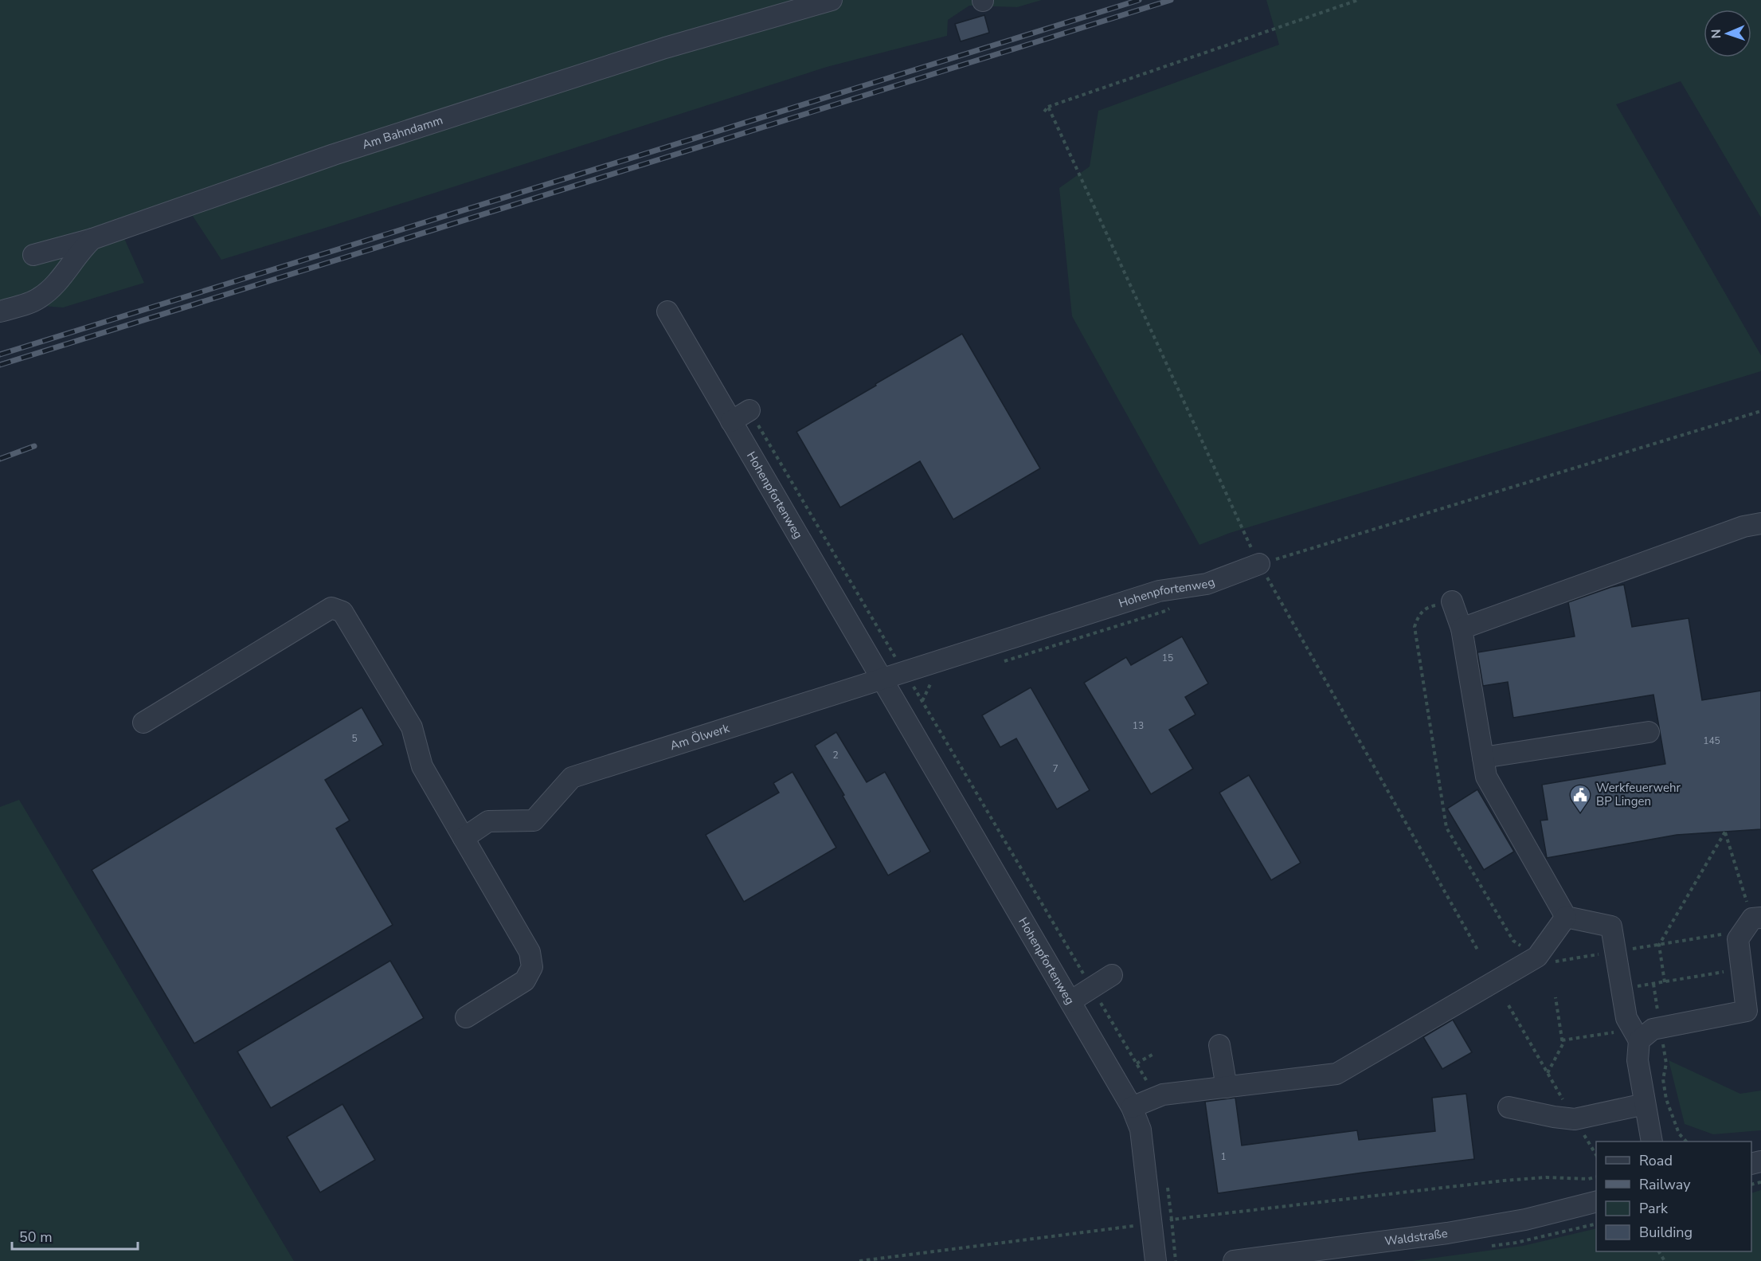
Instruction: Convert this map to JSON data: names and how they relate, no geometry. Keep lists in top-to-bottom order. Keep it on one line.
{"streets":{"street":["Am Bahndamm","Hohenpfortenweg","Am Ölwerk","Waldstraße"]},"crossings":[["Hohenpfortenweg","Am Ölwerk"]],"places":{"public building":["Werkfeuerwehr BP Lingen"]},"house_numbers":["15","13","5","145","2","7","1"],"legend":["Road","Railway","Park","Building"],"scale_bar":"50 m","north":"left"}
